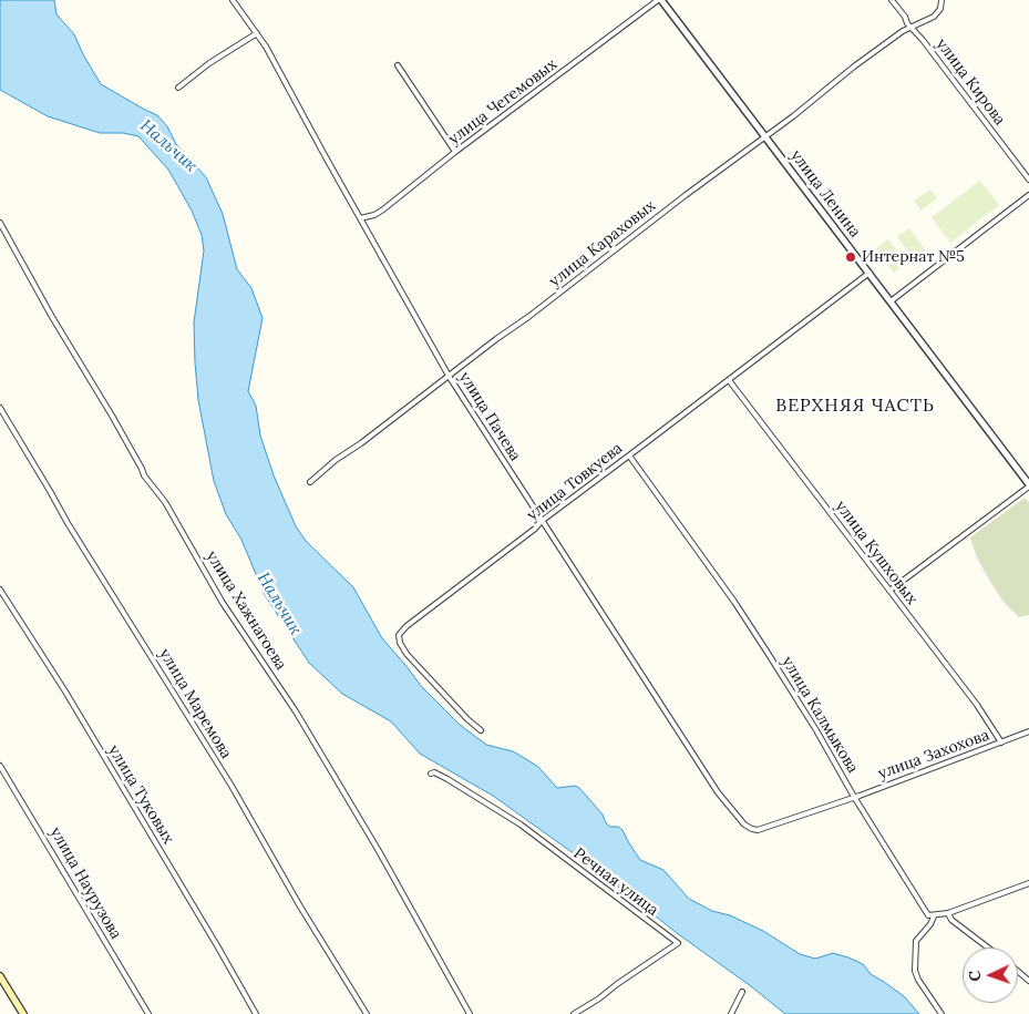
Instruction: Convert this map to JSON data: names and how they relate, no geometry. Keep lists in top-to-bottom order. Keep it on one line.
{"streets":{"street":["улица Кирова","улица Чегемовых","улица Ленина","улица Караховых","улица Пачева","улица Товкуева","улица Кушховых","улица Хажнагоева","улица Маремова","улица Калмыкова","улица Захохова","улица Туковых","Речная улица","улица Наурузова"]},"crossings":[["улица Кирова","улица Караховых"],["улица Чегемовых","улица Ленина"],["улица Чегемовых","улица Пачева"],["улица Ленина","улица Караховых"],["улица Ленина","улица Товкуева"],["улица Караховых","улица Пачева"],["улица Пачева","улица Товкуева"],["улица Пачева","улица Захохова"],["улица Товкуева","улица Кушховых"],["улица Товкуева","улица Калмыкова"],["улица Кушховых","улица Захохова"],["улица Калмыкова","улица Захохова"]],"districts":["ВЕРХНЯЯ ЧАСТЬ"],"water":["Нальчик"],"places":["Интернат №5"],"north":"left"}
